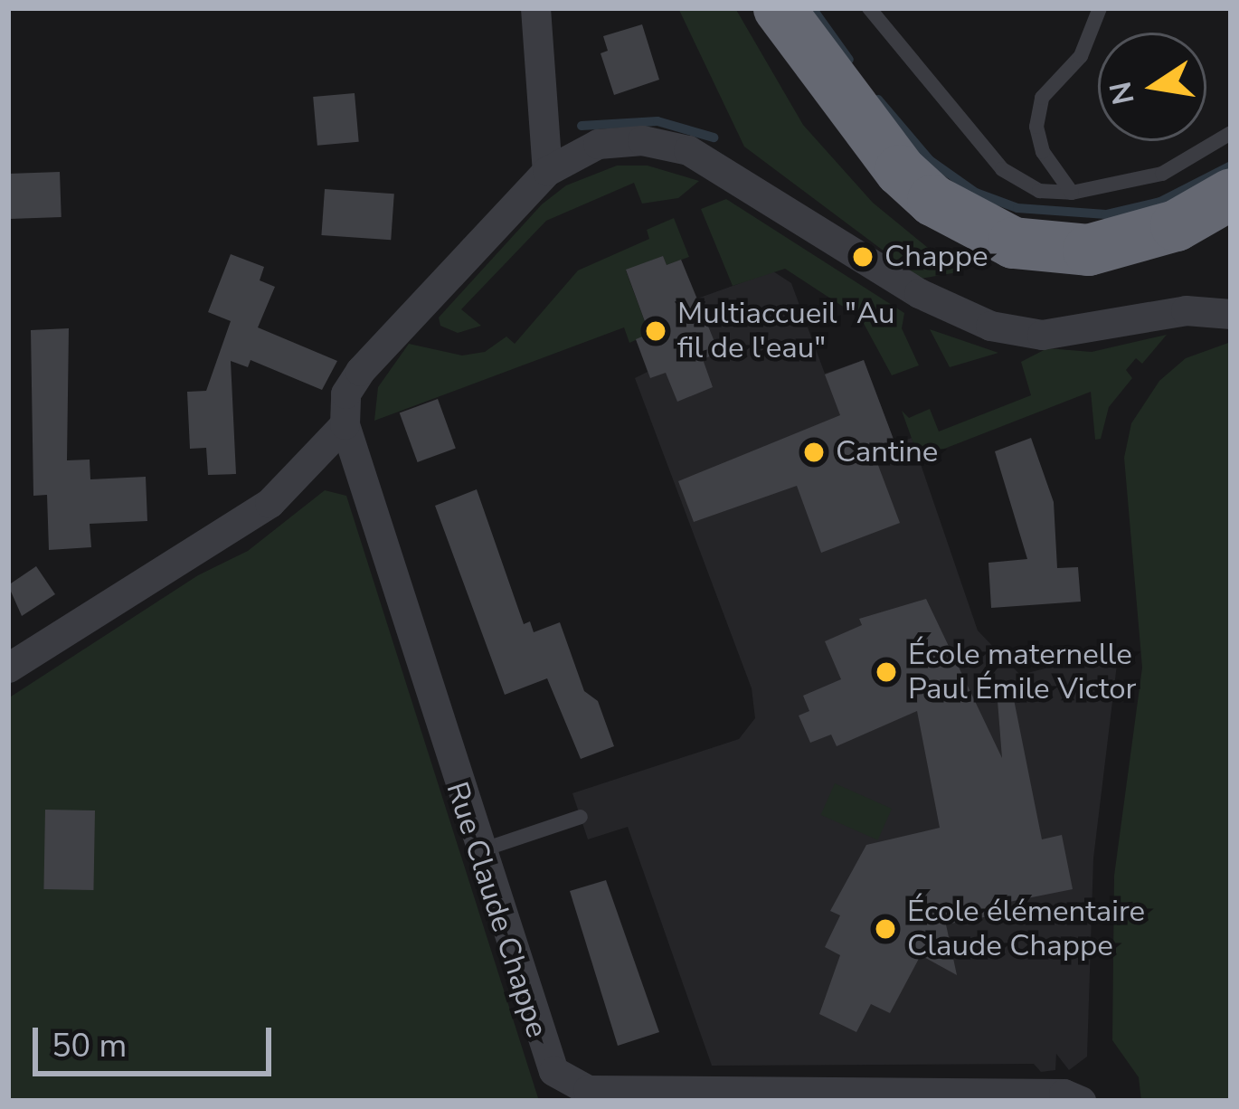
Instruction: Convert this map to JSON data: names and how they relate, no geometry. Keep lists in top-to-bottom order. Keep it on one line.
{"streets":{"street":["Rue Claude Chappe"]},"places":["Chappe","Multiaccueil \"Au fil de l'eau\"","Cantine","École maternelle Paul Émile Victor","École élémentaire Claude Chappe"],"scale_bar":"50 m","north":"left"}
